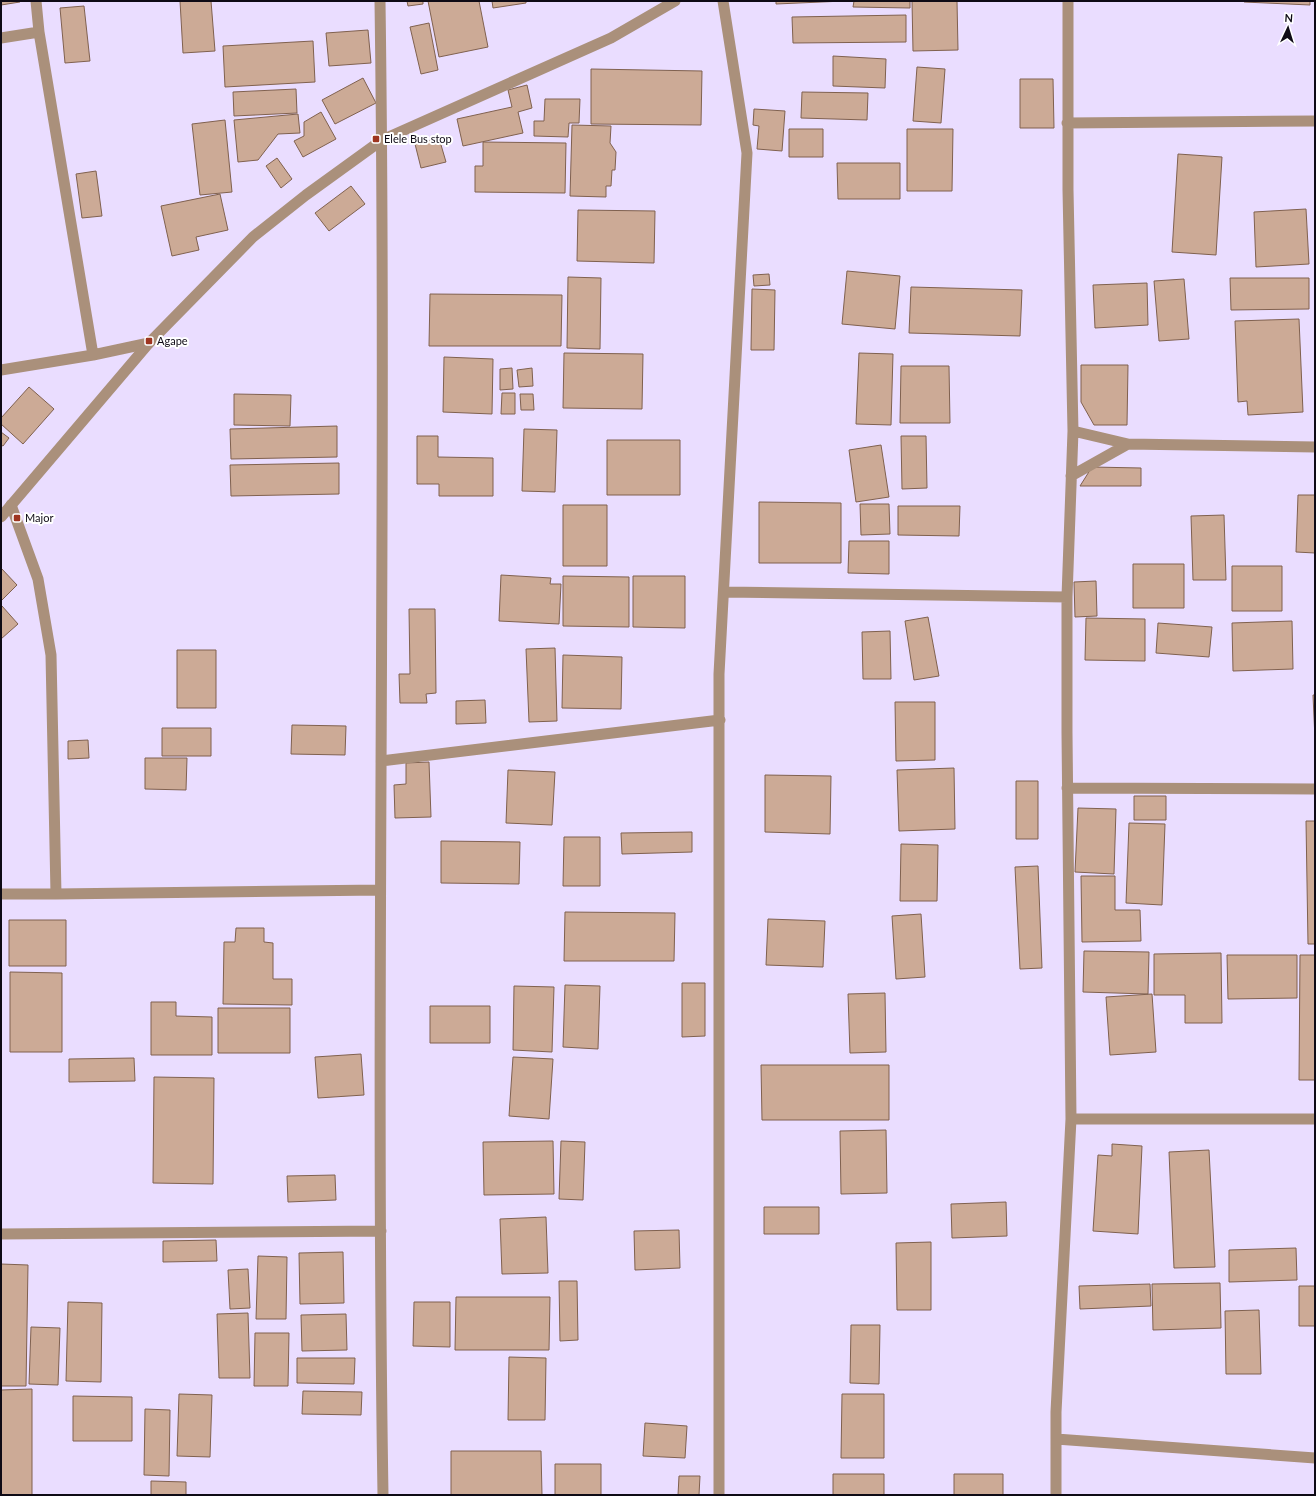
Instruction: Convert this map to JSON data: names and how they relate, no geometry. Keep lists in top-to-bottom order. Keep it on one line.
{"places":{"transit":["Elele Bus stop","Agape","Major"]},"north":"top"}
